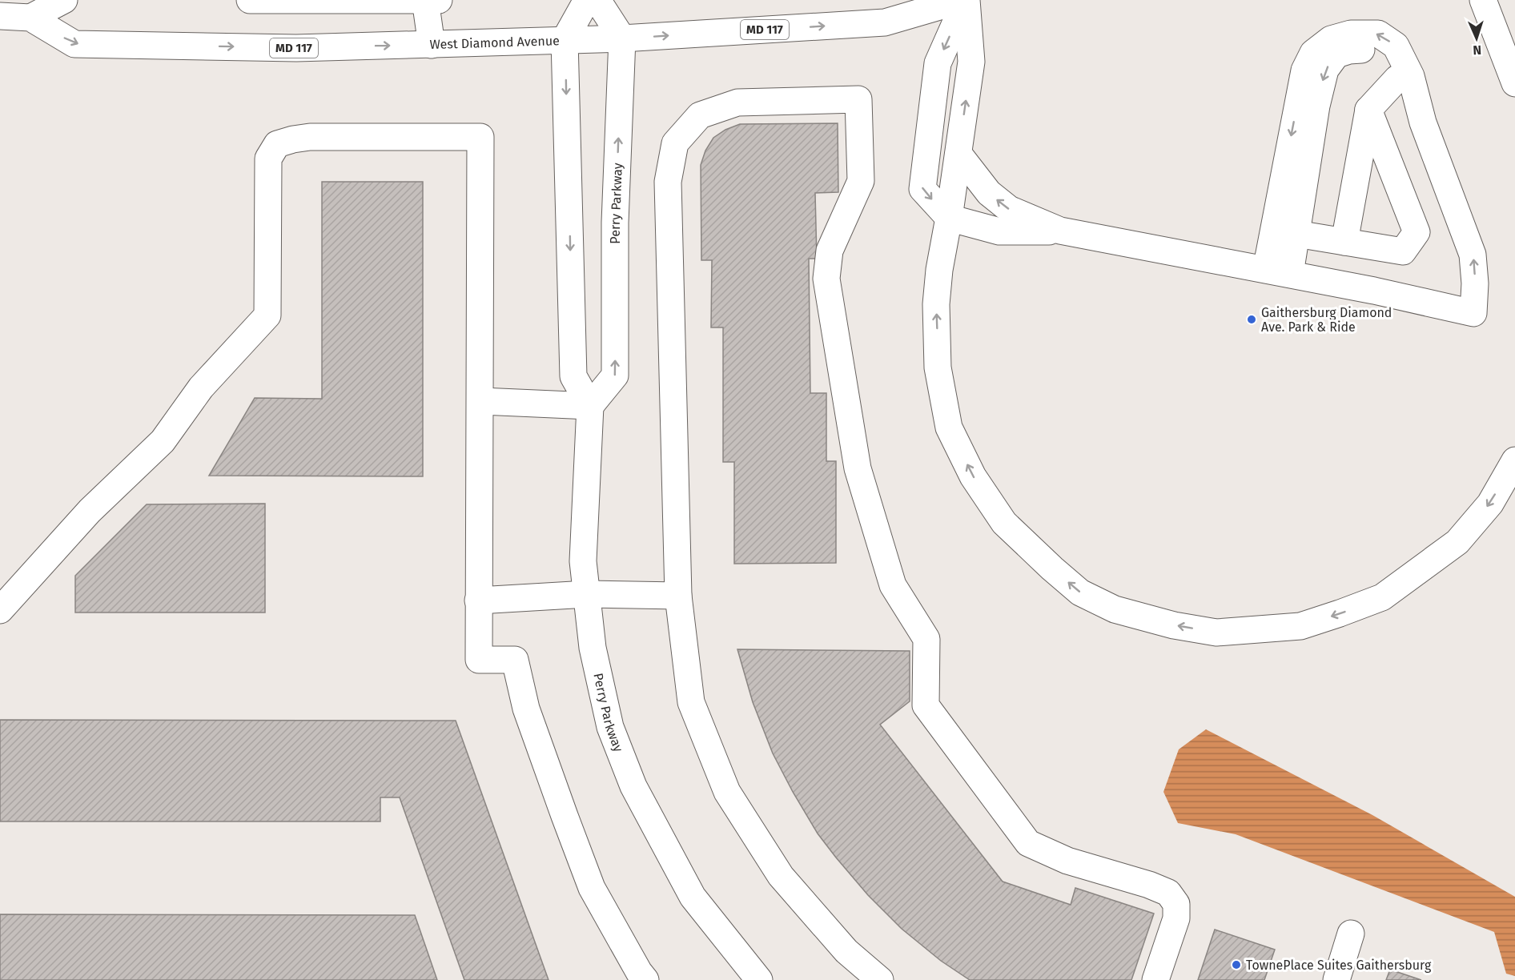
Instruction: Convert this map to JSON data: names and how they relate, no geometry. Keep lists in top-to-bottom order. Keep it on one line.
{"streets":{"main road":["MD 117","West Diamond Avenue","Perry Parkway"]},"crossings":[["West Diamond Avenue","Perry Parkway"]],"places":["Gaithersburg Diamond Ave. Park & Ride","TownePlace Suites Gaithersburg"],"north":"bottom"}
